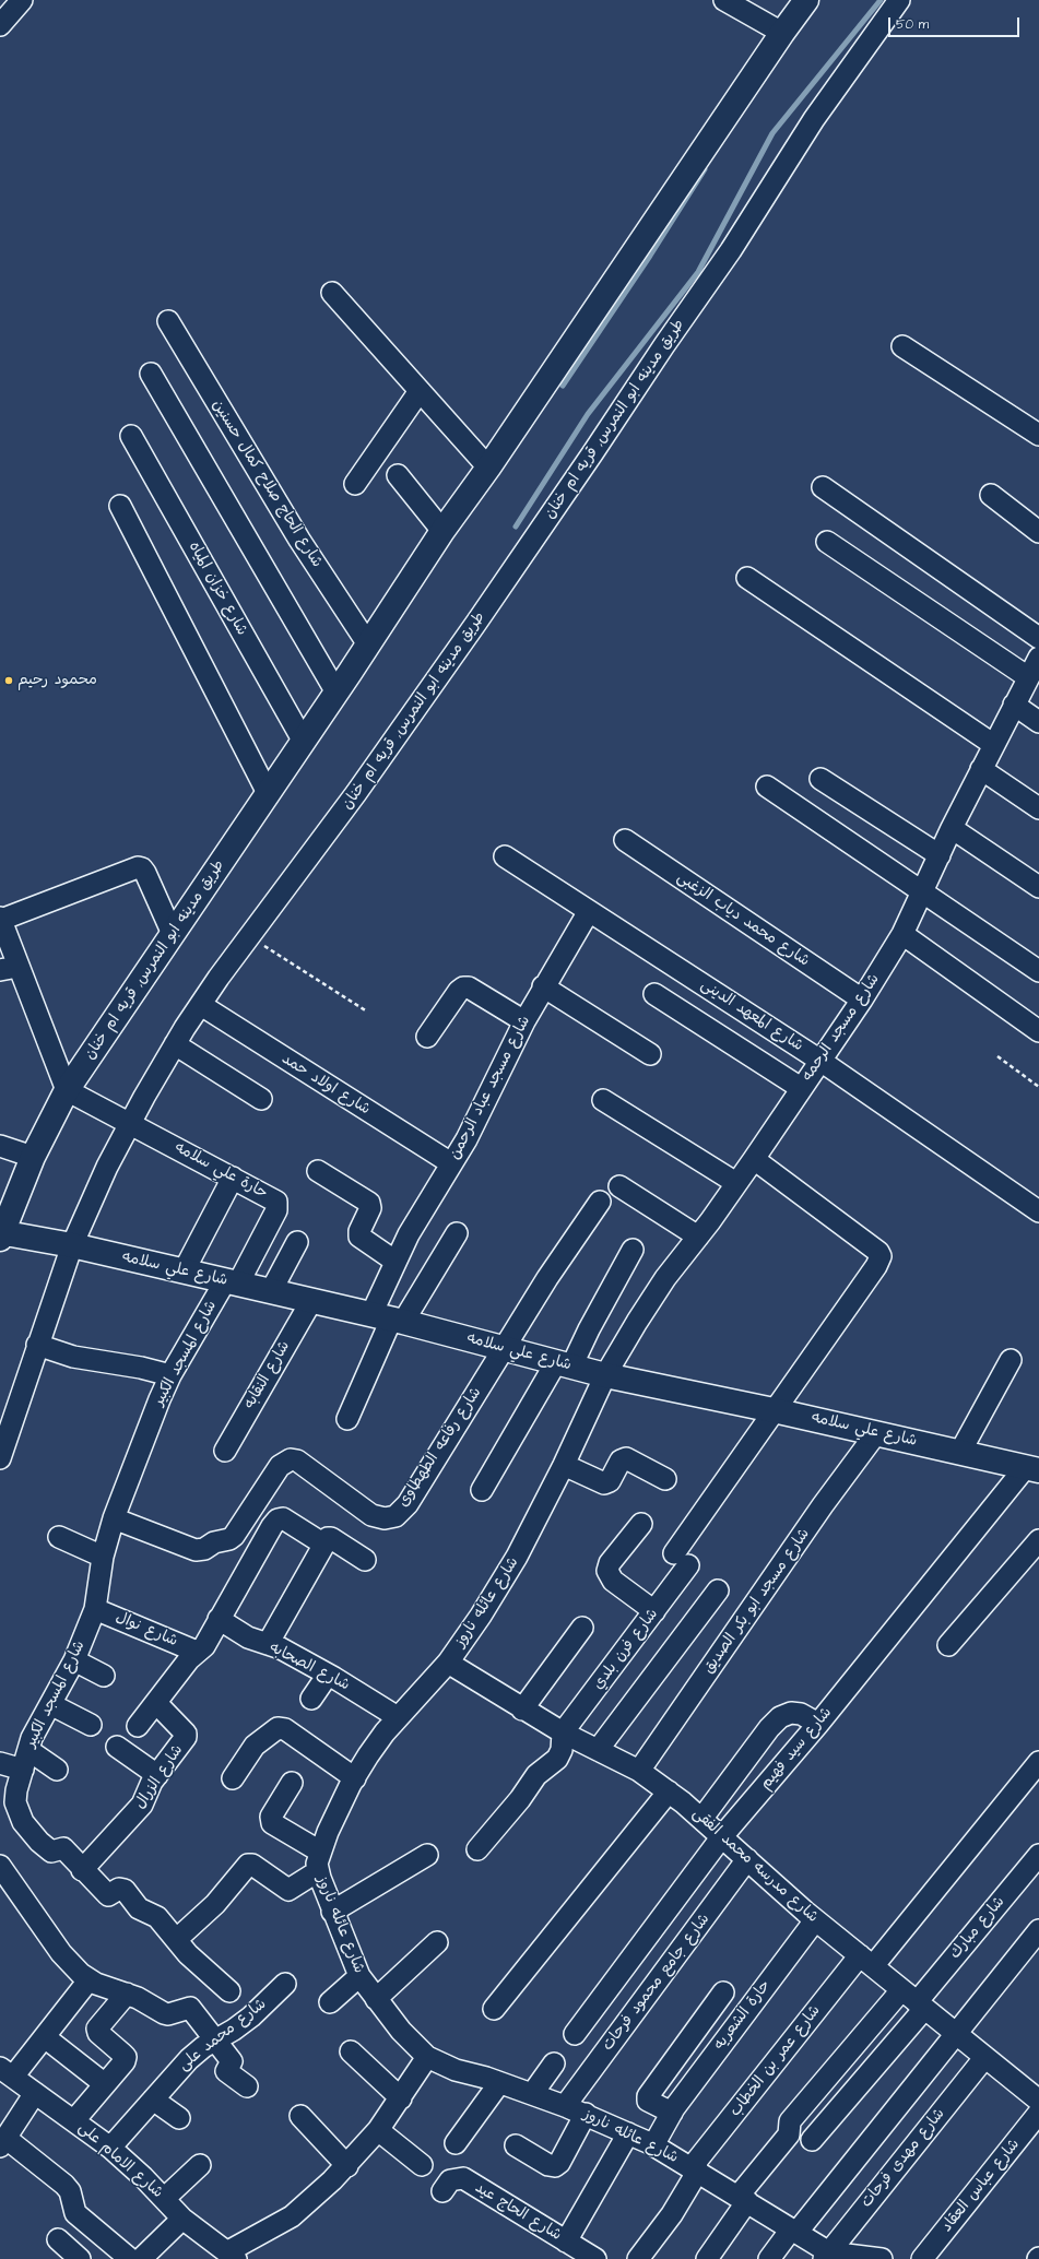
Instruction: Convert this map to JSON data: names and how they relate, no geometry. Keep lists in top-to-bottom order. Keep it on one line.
{"streets":{"street":["طريق مدينه ابو النمرس, قريه ام خنان","شارع الحاج صلاح كمال حسنين","شارع خزان المياه","شارع محمد دياب الزغبى","شارع المعهد الدينى","شارع مسجد الرحمه","شارع اولاد حمد","شارع مسجد عباد الرحمن","حارة علي سلامه","شارع علي سلامه","شارع المسجد الكبير","شارع النقابه","شارع رفاعه الطهطاوى","شارع مسجد ابو بكر الصديق","شارع عائله ناروز","شارع نوال","شارع فرن بلدي","شارع الصحابه","شارع سيد فهيم","شارع الزرال","شارع مدرسه محمد الفقى","شارع مبارك","شارع جامع محمود فرحات","حارة الشعريه","شارع محمد على","شارع عمر بن الخطاب","شارع مهدى فرحات","شارع الامام على","شارع عباس العقاد","شارع الحاج عيد"]},"crossings":[["طريق مدينه ابو النمرس, قريه ام خنان","شارع الحاج صلاح كمال حسنين"],["طريق مدينه ابو النمرس, قريه ام خنان","شارع خزان المياه"],["طريق مدينه ابو النمرس, قريه ام خنان","شارع اولاد حمد"],["طريق مدينه ابو النمرس, قريه ام خنان","حارة علي سلامه"],["طريق مدينه ابو النمرس, قريه ام خنان","شارع علي سلامه"],["شارع محمد دياب الزغبى","شارع مسجد الرحمه"],["شارع المعهد الدينى","شارع مسجد الرحمه"],["شارع المعهد الدينى","شارع مسجد عباد الرحمن"],["شارع مسجد الرحمه","شارع علي سلامه"],["شارع مسجد الرحمه","شارع عائله ناروز"],["شارع مسجد الرحمه","شارع فرن بلدي"],["شارع اولاد حمد","شارع مسجد عباد الرحمن"],["شارع مسجد عباد الرحمن","شارع علي سلامه"],["حارة علي سلامه","شارع علي سلامه"],["حارة علي سلامه","شارع المسجد الكبير"],["شارع علي سلامه","شارع المسجد الكبير"],["شارع علي سلامه","شارع النقابه"],["شارع علي سلامه","شارع رفاعه الطهطاوى"],["شارع علي سلامه","شارع مسجد ابو بكر الصديق"],["شارع علي سلامه","شارع عائله ناروز"],["شارع علي سلامه","شارع فرن بلدي"],["شارع علي سلامه","شارع سيد فهيم"],["شارع المسجد الكبير","شارع رفاعه الطهطاوى"],["شارع المسجد الكبير","شارع نوال"],["شارع المسجد الكبير","شارع الزرال"],["شارع مسجد ابو بكر الصديق","شارع مدرسه محمد الفقى"],["شارع عائله ناروز","شارع الصحابه"],["شارع عائله ناروز","شارع مدرسه محمد الفقى"],["شارع عائله ناروز","شارع جامع محمود فرحات"],["شارع عائله ناروز","حارة الشعريه"],["شارع عائله ناروز","شارع عمر بن الخطاب"],["شارع عائله ناروز","شارع مهدى فرحات"],["شارع فرن بلدي","شارع مدرسه محمد الفقى"],["شارع سيد فهيم","شارع مدرسه محمد الفقى"],["شارع مدرسه محمد الفقى","شارع مبارك"],["شارع مدرسه محمد الفقى","شارع جامع محمود فرحات"],["شارع مدرسه محمد الفقى","حارة الشعريه"],["شارع مدرسه محمد الفقى","شارع عمر بن الخطاب"],["شارع مدرسه محمد الفقى","شارع مهدى فرحات"],["شارع محمد على","شارع الامام على"]],"places":["محمود رحيم"],"scale_bar":"50 m"}
